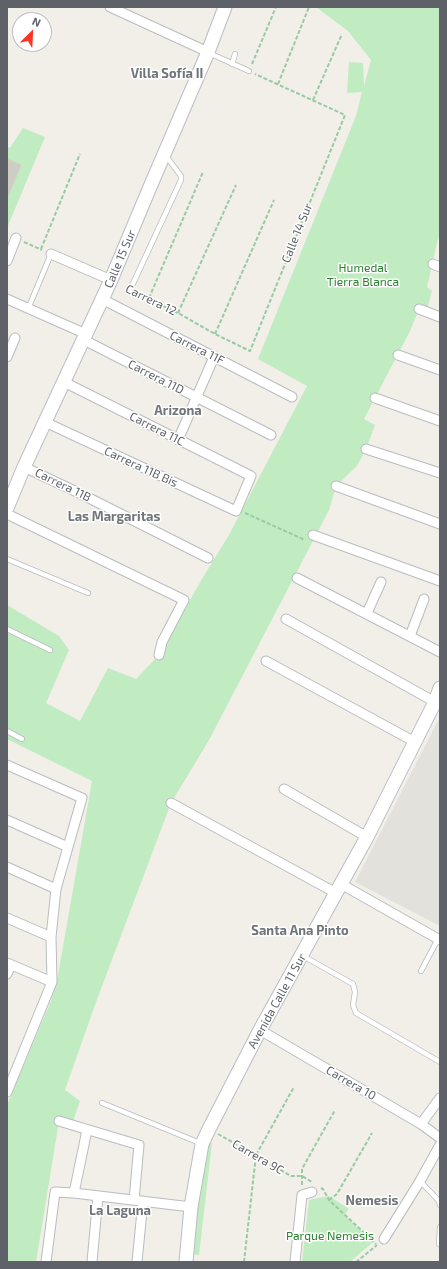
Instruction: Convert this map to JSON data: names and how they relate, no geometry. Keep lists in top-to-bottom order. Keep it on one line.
{"streets":{"street":["Calle 15 Sur","Carrera 12","Carrera 11F","Carrera 11D","Carrera 11C","Carrera 11B Bis","Carrera 11B","Avenida Calle 11 Sur","Carrera 10"],"path":["Calle 14 Sur","Carrera 9C"]},"crossings":[["Calle 14 Sur","Carrera 12"],["Calle 15 Sur","Carrera 12"],["Calle 15 Sur","Carrera 11F"],["Calle 15 Sur","Carrera 11D"],["Calle 15 Sur","Carrera 11C"],["Calle 15 Sur","Carrera 11B Bis"],["Calle 15 Sur","Carrera 11B"],["Carrera 11C","Carrera 11B Bis"],["Avenida Calle 11 Sur","Carrera 10"],["Avenida Calle 11 Sur","Carrera 9C"]],"districts":["Villa Sofía II","Arizona","Las Margaritas","Santa Ana Pinto","Nemesis","La Laguna"],"parks":["Humedal Tierra Blanca","Parque Nemesis"],"north":"top right"}
